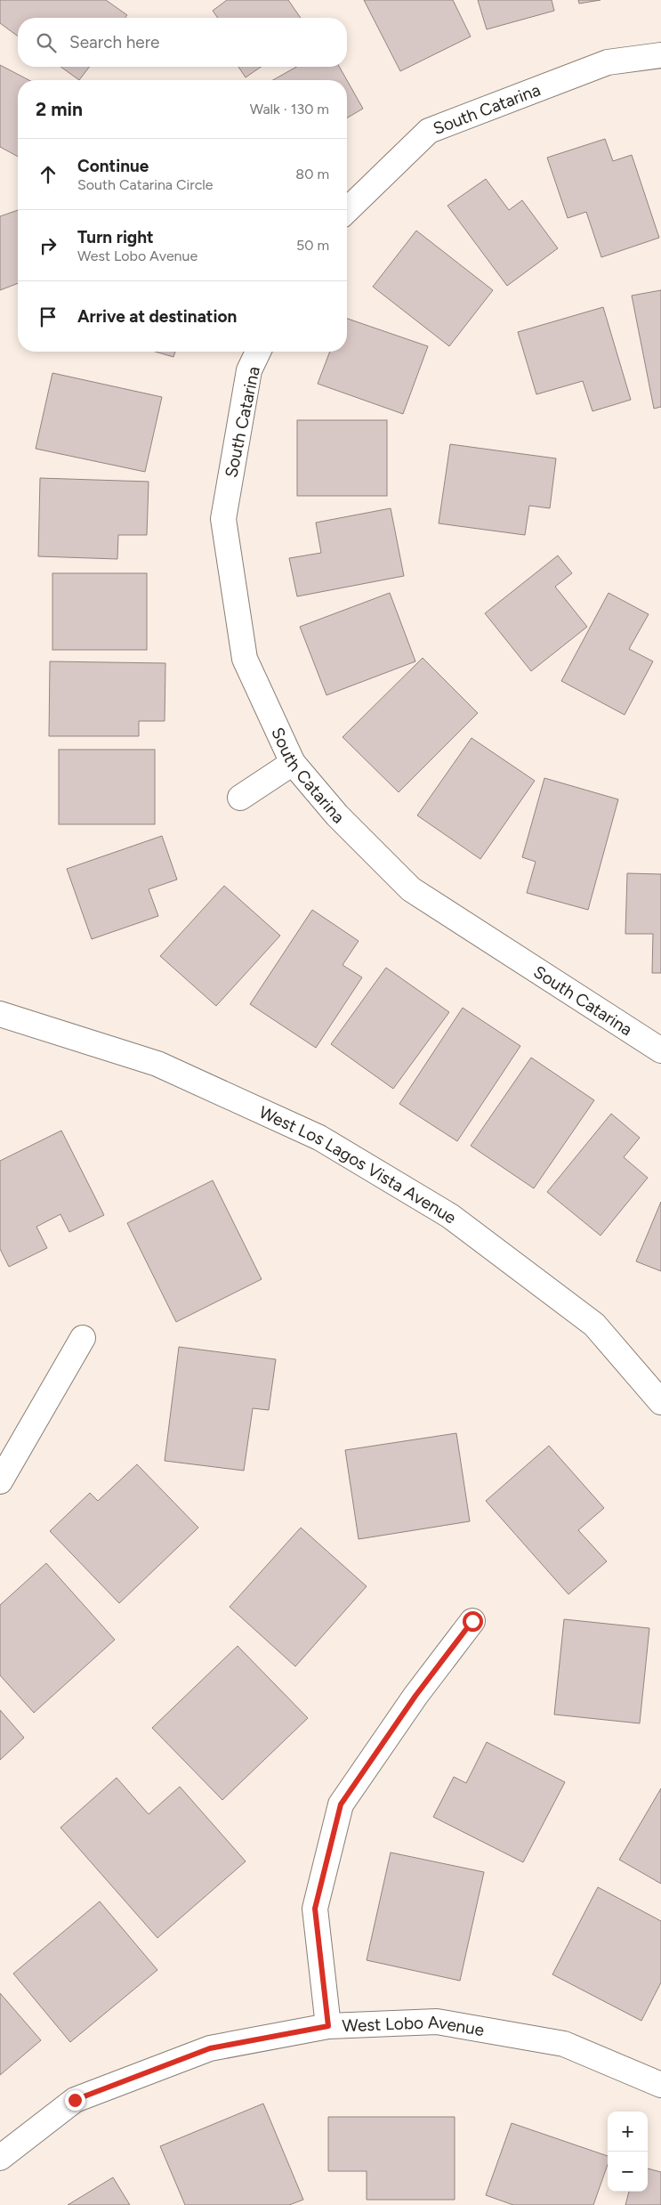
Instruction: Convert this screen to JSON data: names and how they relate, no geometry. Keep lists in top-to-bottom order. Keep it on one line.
{"streets":{"street":["South Catarina","West Los Lagos Vista Avenue","West Lobo Avenue"]},"page":{"search":"Search here","heading":["2 min","Walk · 130 m"],"list":[["Continue","South Catarina Circle","80 m"],["Turn right","West Lobo Avenue","50 m"],"Arrive at destination"],"map_buttons":["+","−"]}}
